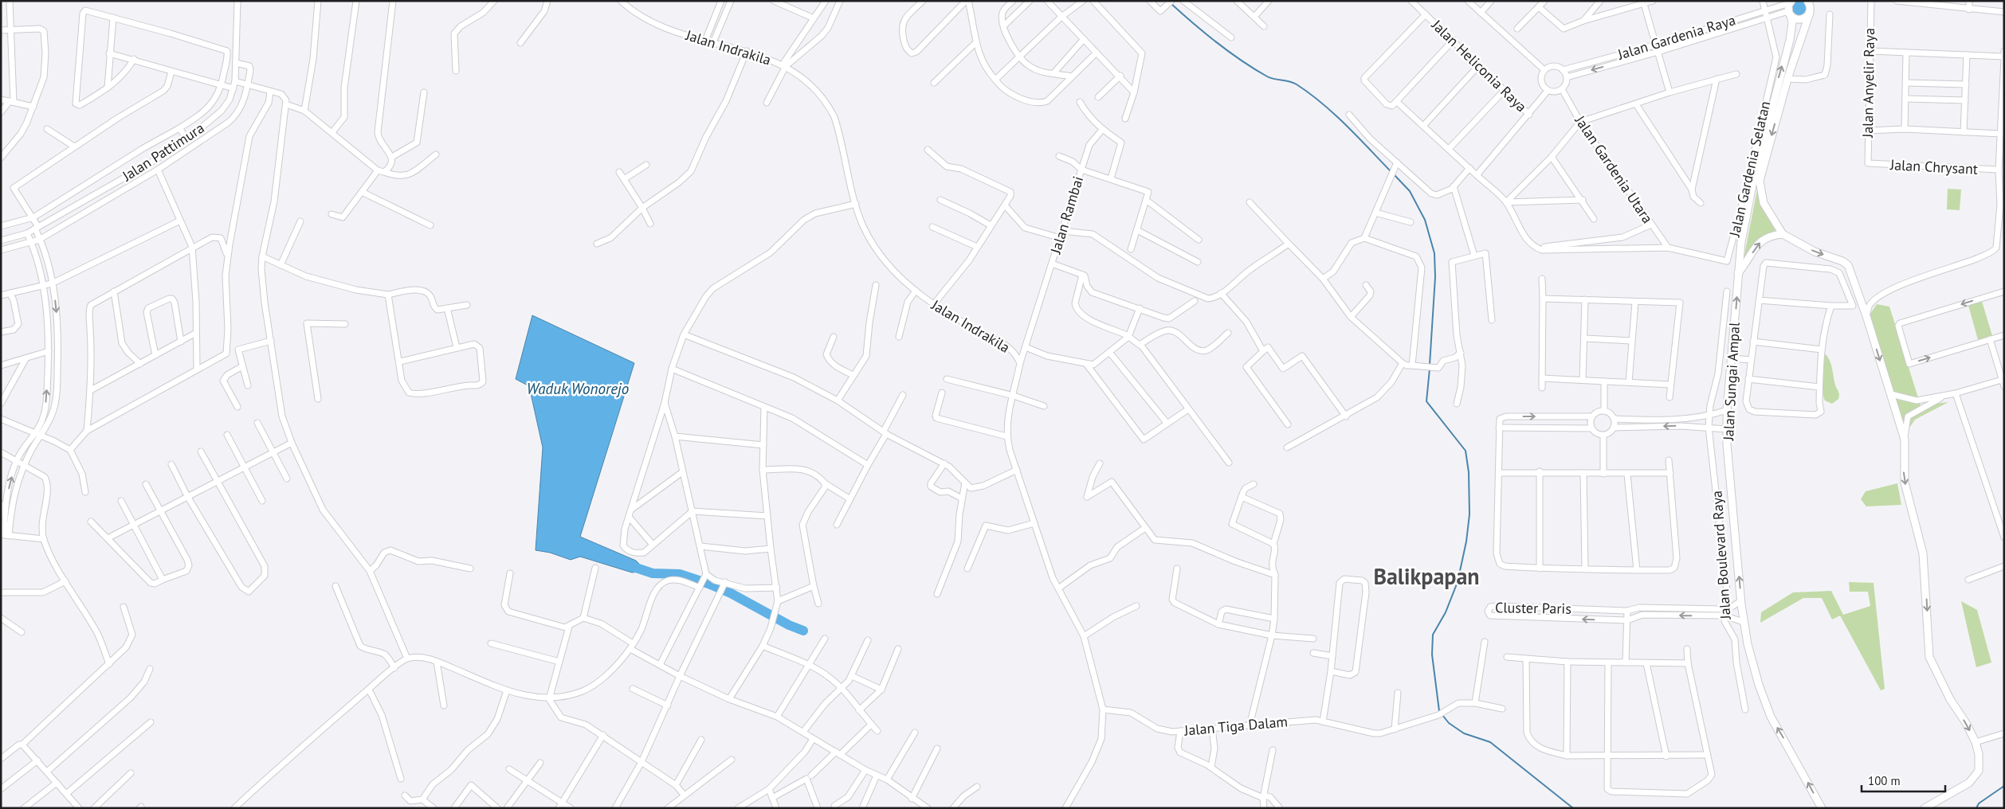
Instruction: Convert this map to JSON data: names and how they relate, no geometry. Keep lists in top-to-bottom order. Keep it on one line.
{"streets":{"main road":["Jalan Sungai Ampal"],"street":["Jalan Gardenia Raya","Jalan Indrakila","Jalan Heliconia Raya","Jalan Anyelir Raya","Jalan Pattimura","Jalan Chrysant","Jalan Gardenia Selatan","Jalan Gardenia Utara","Jalan Rambai","Jalan Boulevard Raya","Cluster Paris","Jalan Tiga Dalam"]},"crossings":[["Jalan Gardenia Raya","Jalan Gardenia Selatan"],["Jalan Gardenia Raya","Jalan Gardenia Utara"],["Jalan Gardenia Raya","Jalan Sungai Ampal"],["Jalan Indrakila","Jalan Rambai"],["Jalan Indrakila","Jalan Tiga Dalam"],["Jalan Anyelir Raya","Jalan Chrysant"],["Jalan Gardenia Selatan","Jalan Gardenia Utara"],["Jalan Sungai Ampal","Cluster Paris"],["Jalan Boulevard Raya","Cluster Paris"]],"districts":["Balikpapan"],"water":["Waduk Wonorejo"],"scale_bar":"100 m"}
